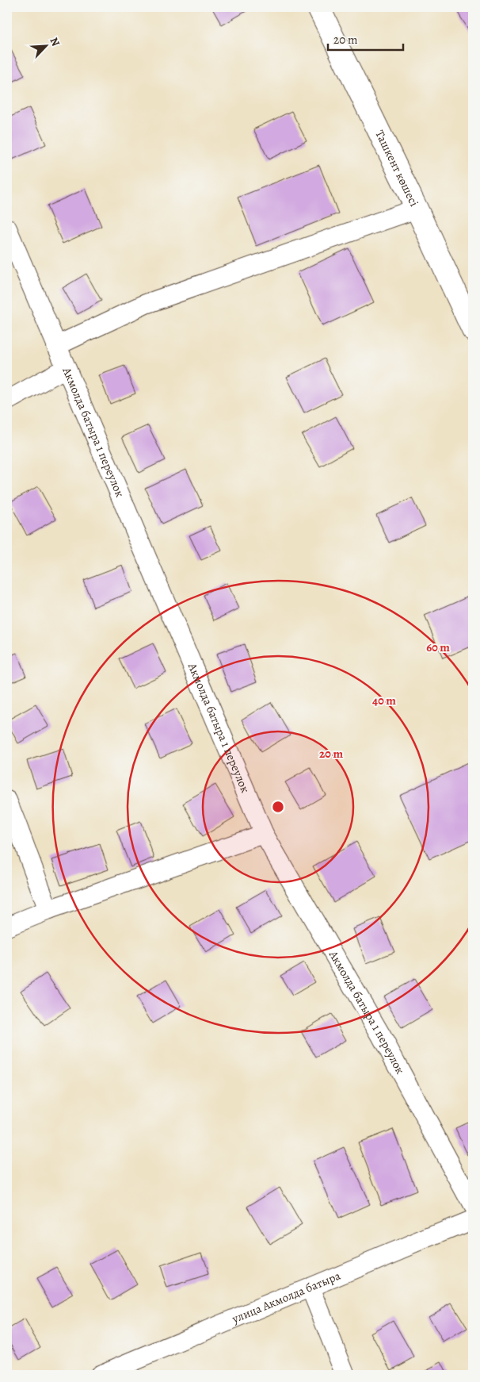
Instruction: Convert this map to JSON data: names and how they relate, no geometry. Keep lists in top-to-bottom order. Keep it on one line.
{"streets":{"main road":["Ташкент көшесі"],"street":["Акмолда батыра 1 переулок","улица Акмолда батыра"]},"scale_bar":"20 m","north":"top right","rings":["60 m","40 m","20 m"]}
